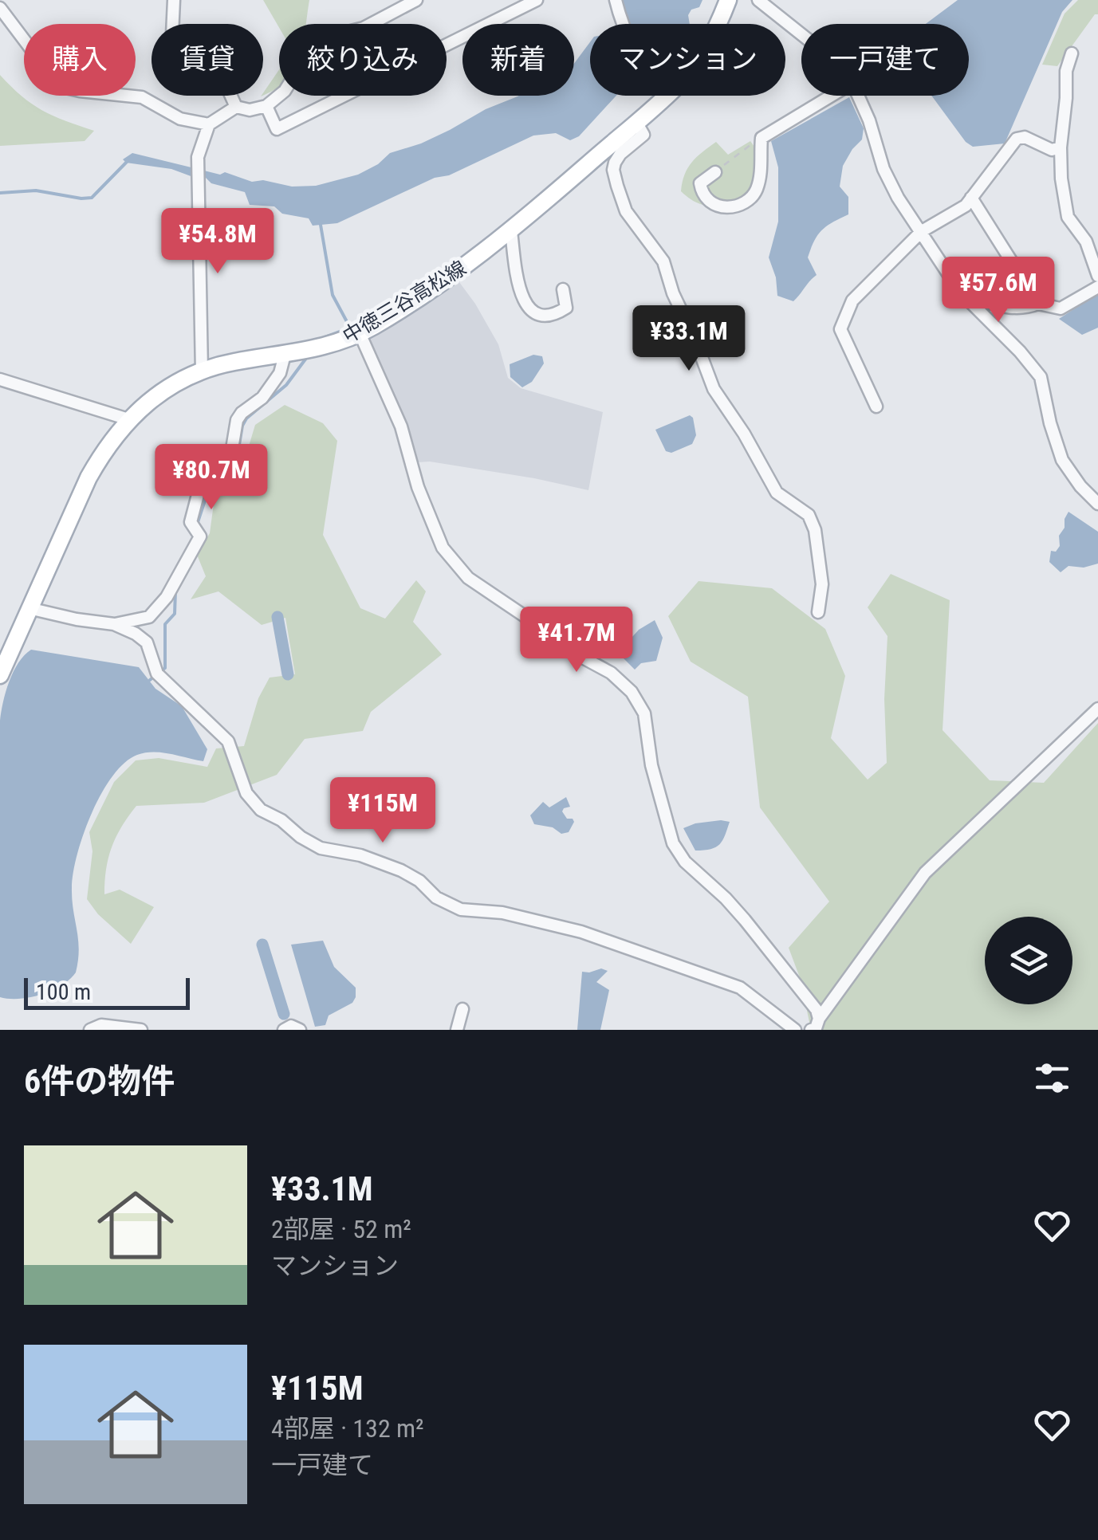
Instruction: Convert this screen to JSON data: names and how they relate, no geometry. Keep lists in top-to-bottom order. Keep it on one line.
{"streets":{"main road":["中徳三谷高松線"]},"scale_bar":"100 m","page":{"chip":["購入","賃貸","絞り込み","新着","マンション","一戸建て"],"price":["¥54.8M","¥57.6M","¥33.1M","¥80.7M","¥41.7M","¥115M"],"scale":"100 m","heading":"6件の物件","list":[{"name":"¥33.1M","note":"2部屋 · 52 m² · マンション"},{"name":"¥115M","note":"4部屋 · 132 m² · 一戸建て"}]}}
